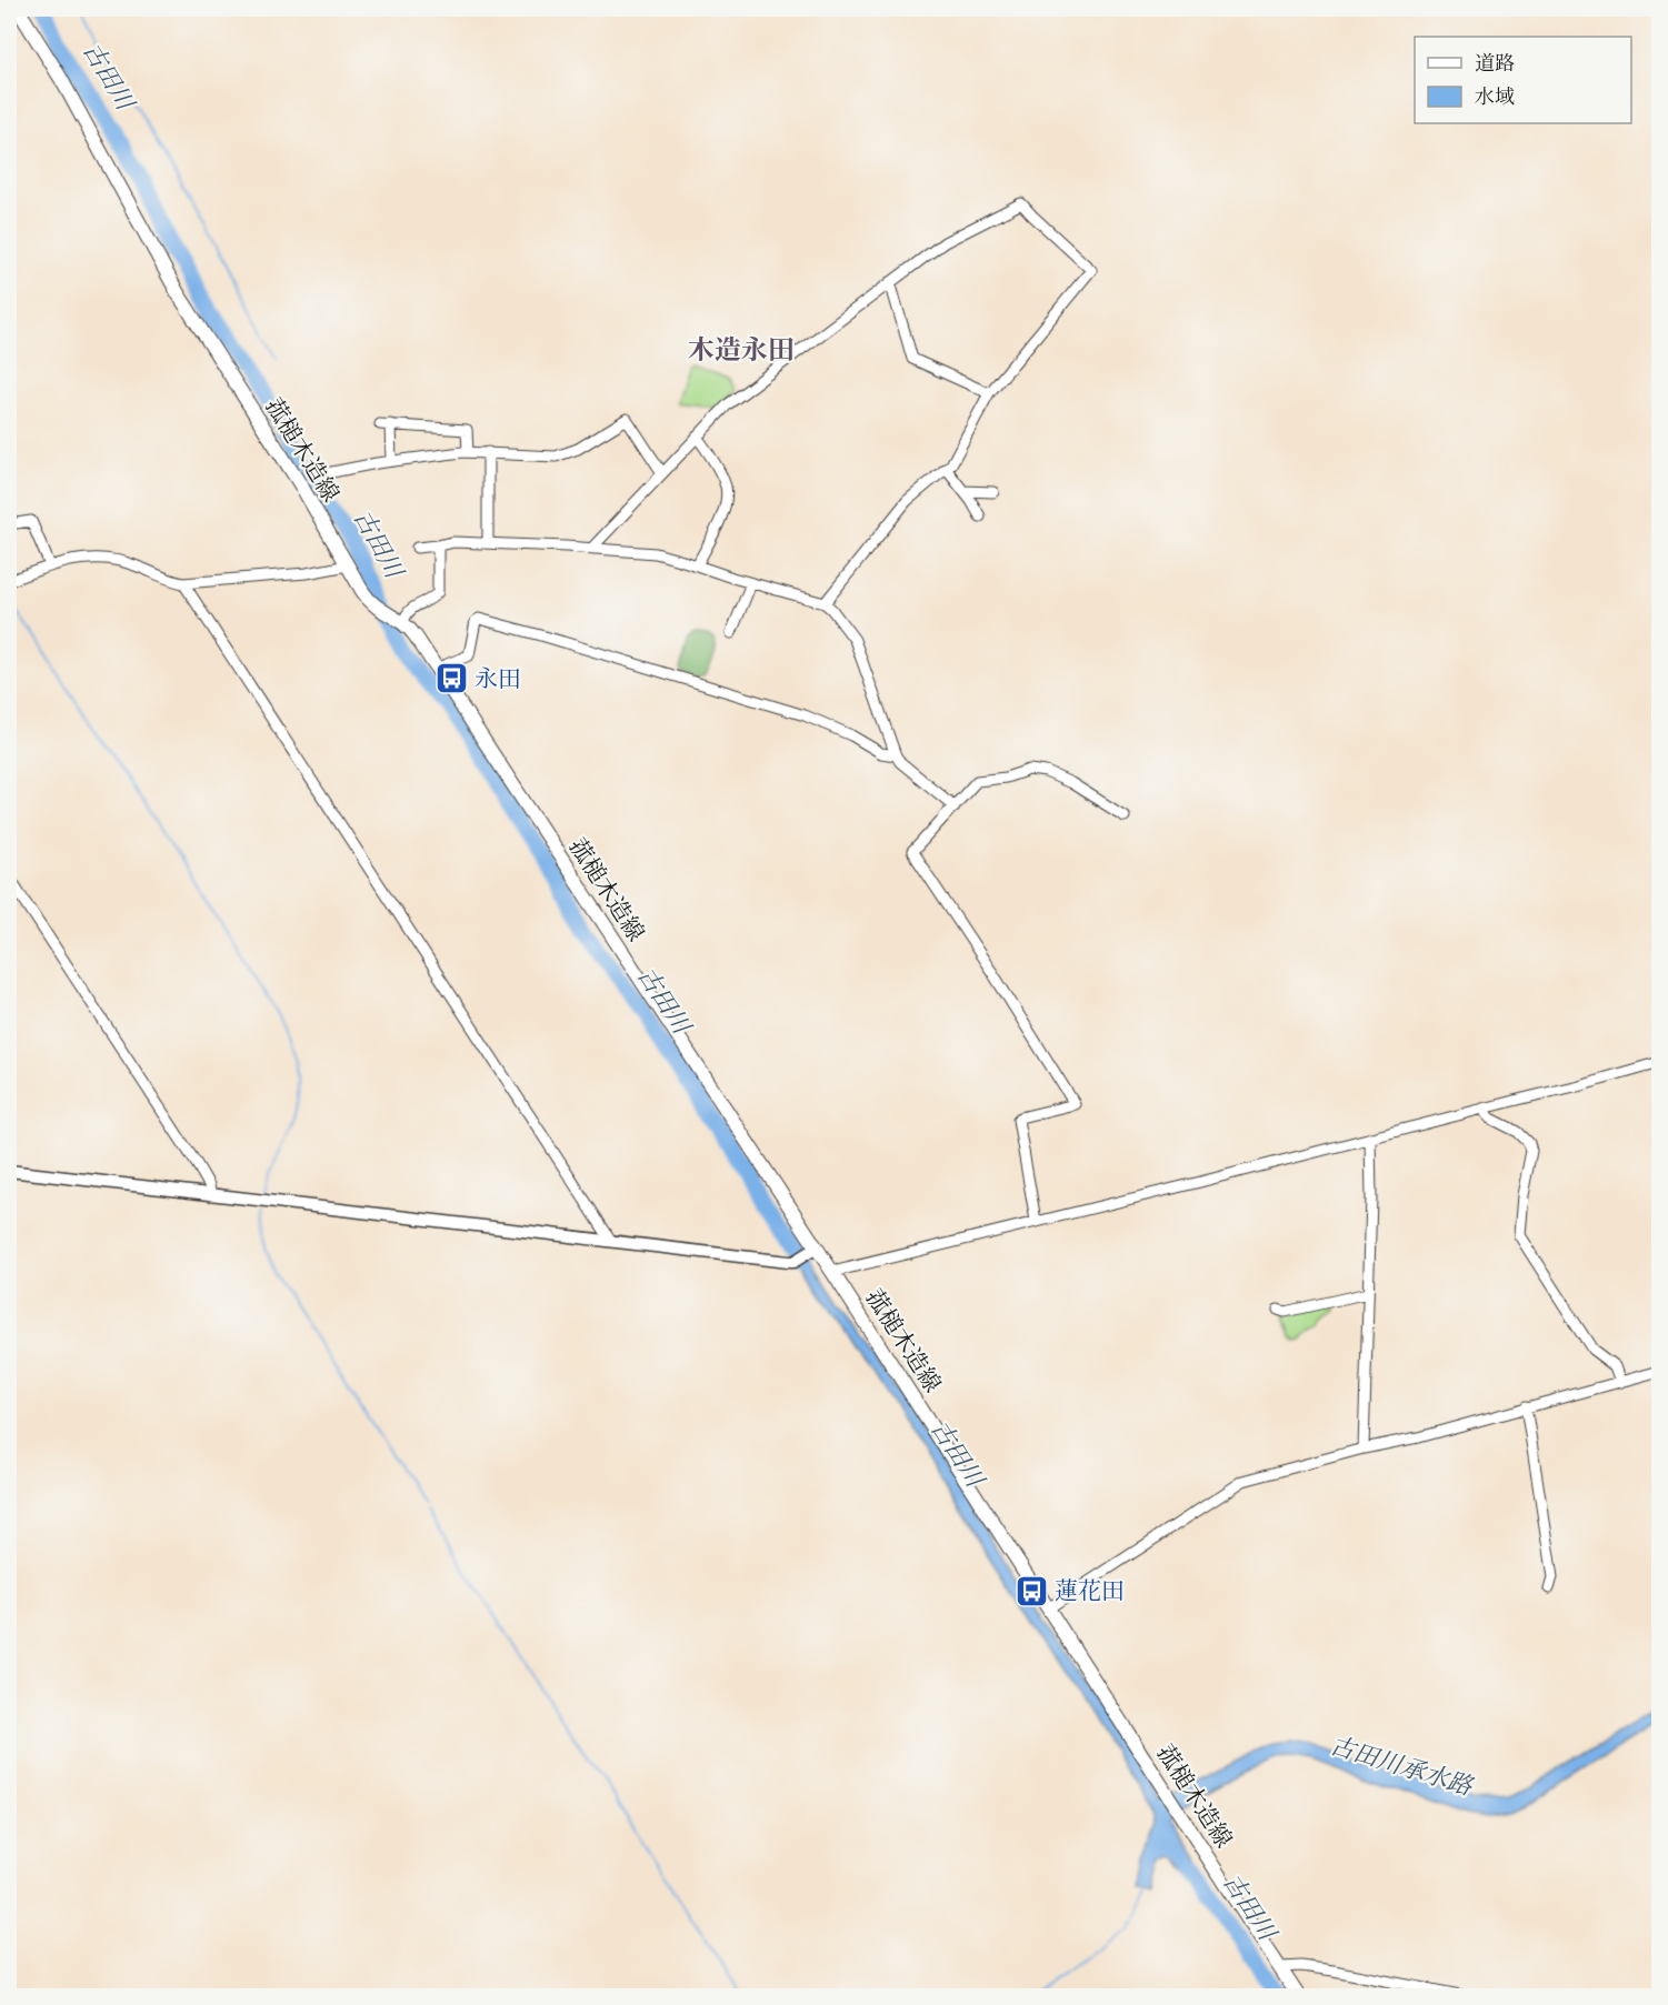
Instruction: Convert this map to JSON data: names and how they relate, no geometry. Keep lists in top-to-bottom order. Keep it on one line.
{"streets":{"main road":["菰槌木造線"]},"districts":["木造永田"],"water":["古田川","古田川承水路"],"places":{"bus stop":["永田","蓮花田"]},"legend":["道路","水域"]}
